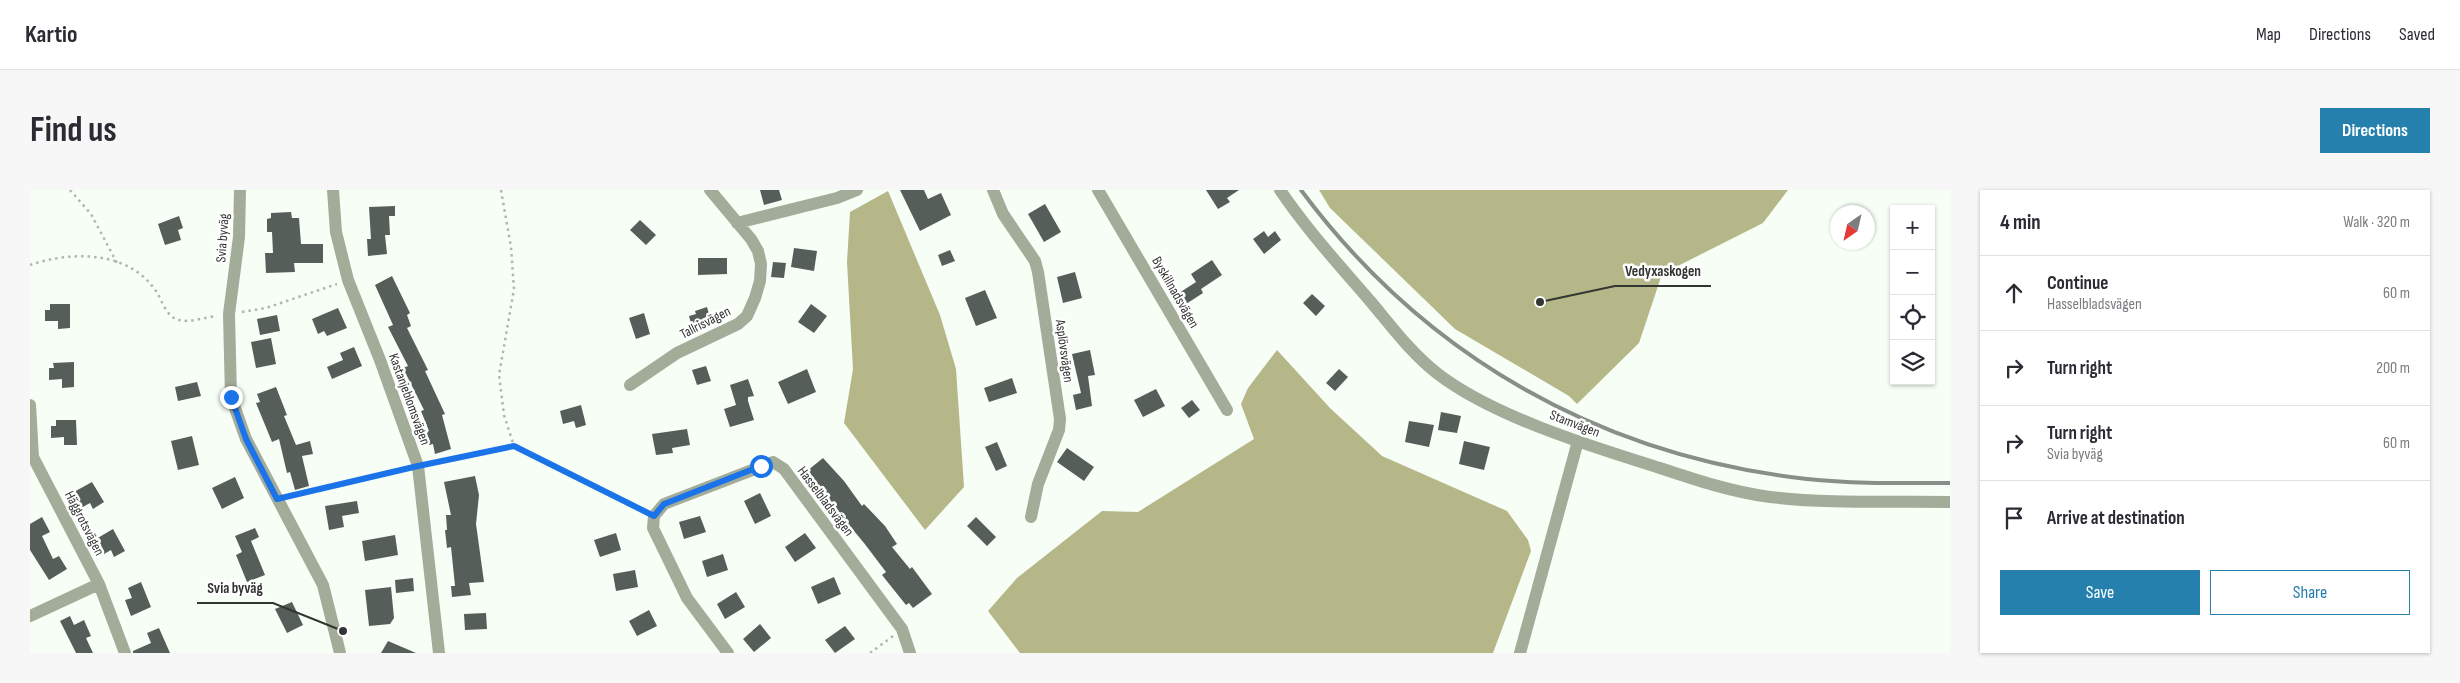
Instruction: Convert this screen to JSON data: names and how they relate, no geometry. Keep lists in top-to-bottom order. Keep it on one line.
{"streets":{"street":["Svia byväg","Byskillnadsvägen","Tallrisvägen","Asplövsvägen","Kastanjeblomsvägen","Stamvägen","Hasselbladsvägen","Häggrotsvägen"]},"places":["Vedyxaskogen","Svia byväg"],"north":"bottom left","page":{"header":"Kartio","nav":["Map","Directions","Saved"],"buttons":["Directions",["Save","Share"]],"title":"Find us","heading":["4 min","Walk · 320 m"],"map_buttons":["+","−"],"list":[["Continue","Hasselbladsvägen","60 m"],["Turn right","200 m"],["Turn right","Svia byväg","60 m"],"Arrive at destination"]}}
